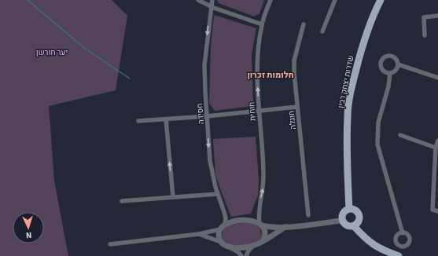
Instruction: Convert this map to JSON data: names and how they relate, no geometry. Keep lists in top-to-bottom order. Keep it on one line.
{"streets":{"main road":["שדרות יצחק רבין"],"street":["חוחית","חסידה","חוגלה"]},"crossings":[["חוחית","חסידה"]],"one_way":["חוחית","חסידה"],"districts":["חלומות זכרון"],"parks":["יער חורשן"],"north":"bottom"}
